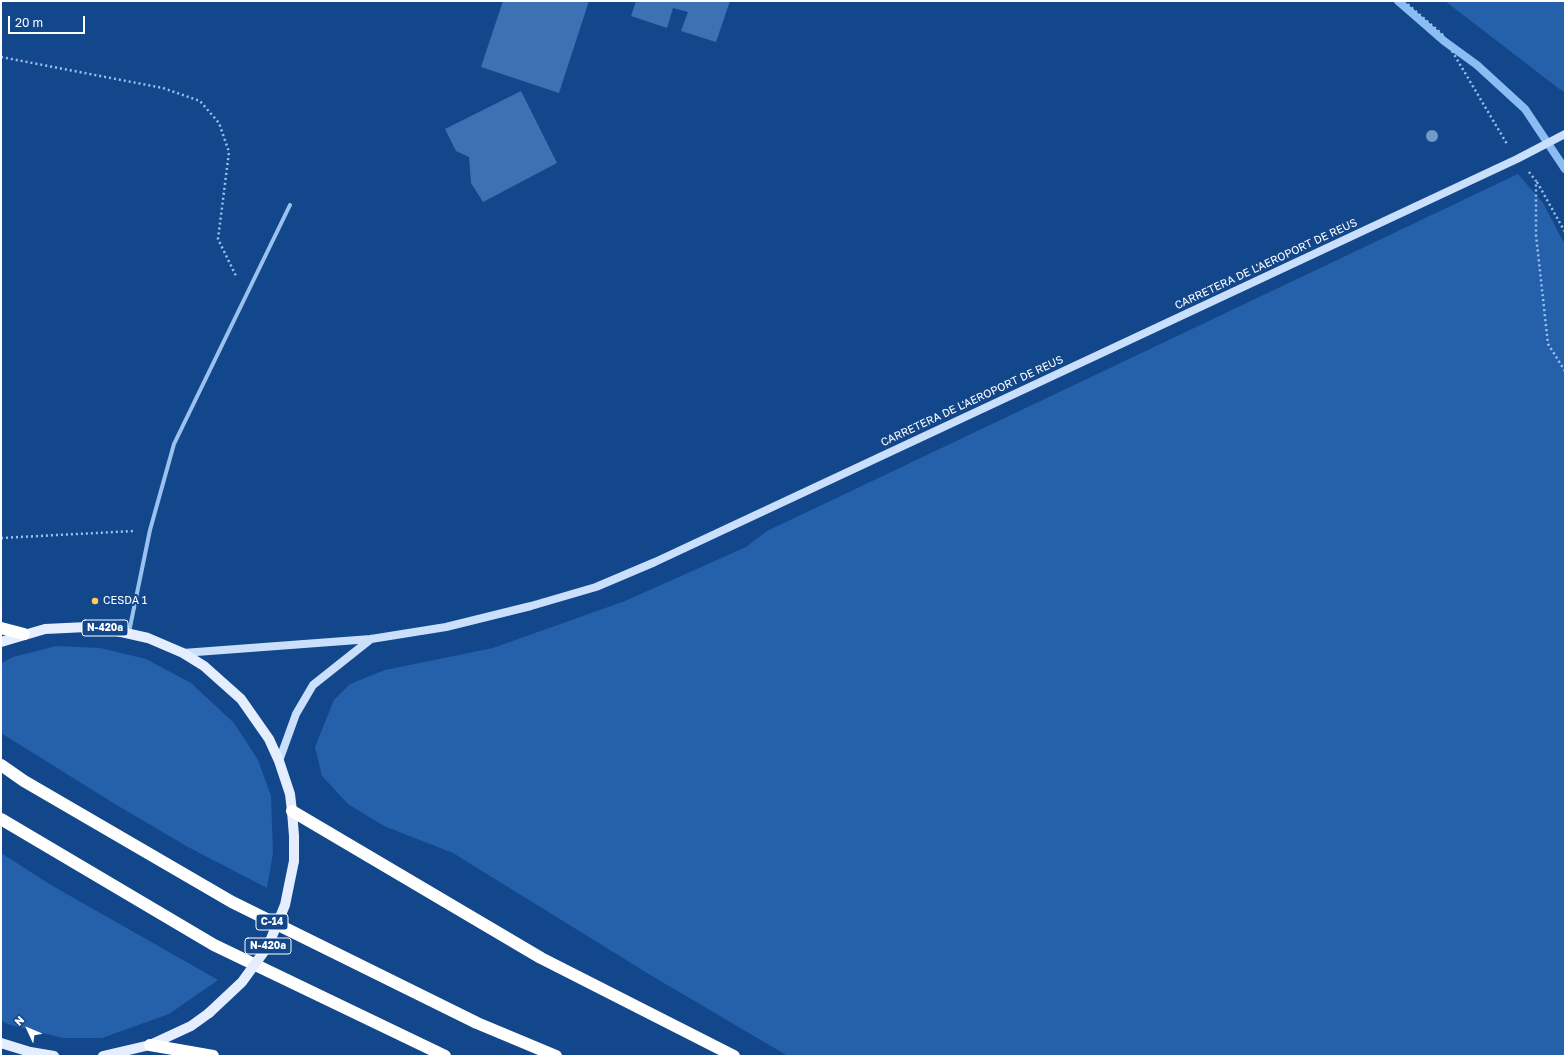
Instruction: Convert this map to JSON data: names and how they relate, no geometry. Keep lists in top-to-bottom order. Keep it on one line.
{"streets":{"highway":["C-14"],"main road":["CARRETERA DE L'AEROPORT DE REUS","N-420a"]},"crossings":[["CARRETERA DE L'AEROPORT DE REUS","N-420a"]],"places":["CESDA 1"],"scale_bar":"20 m","north":"top left"}
